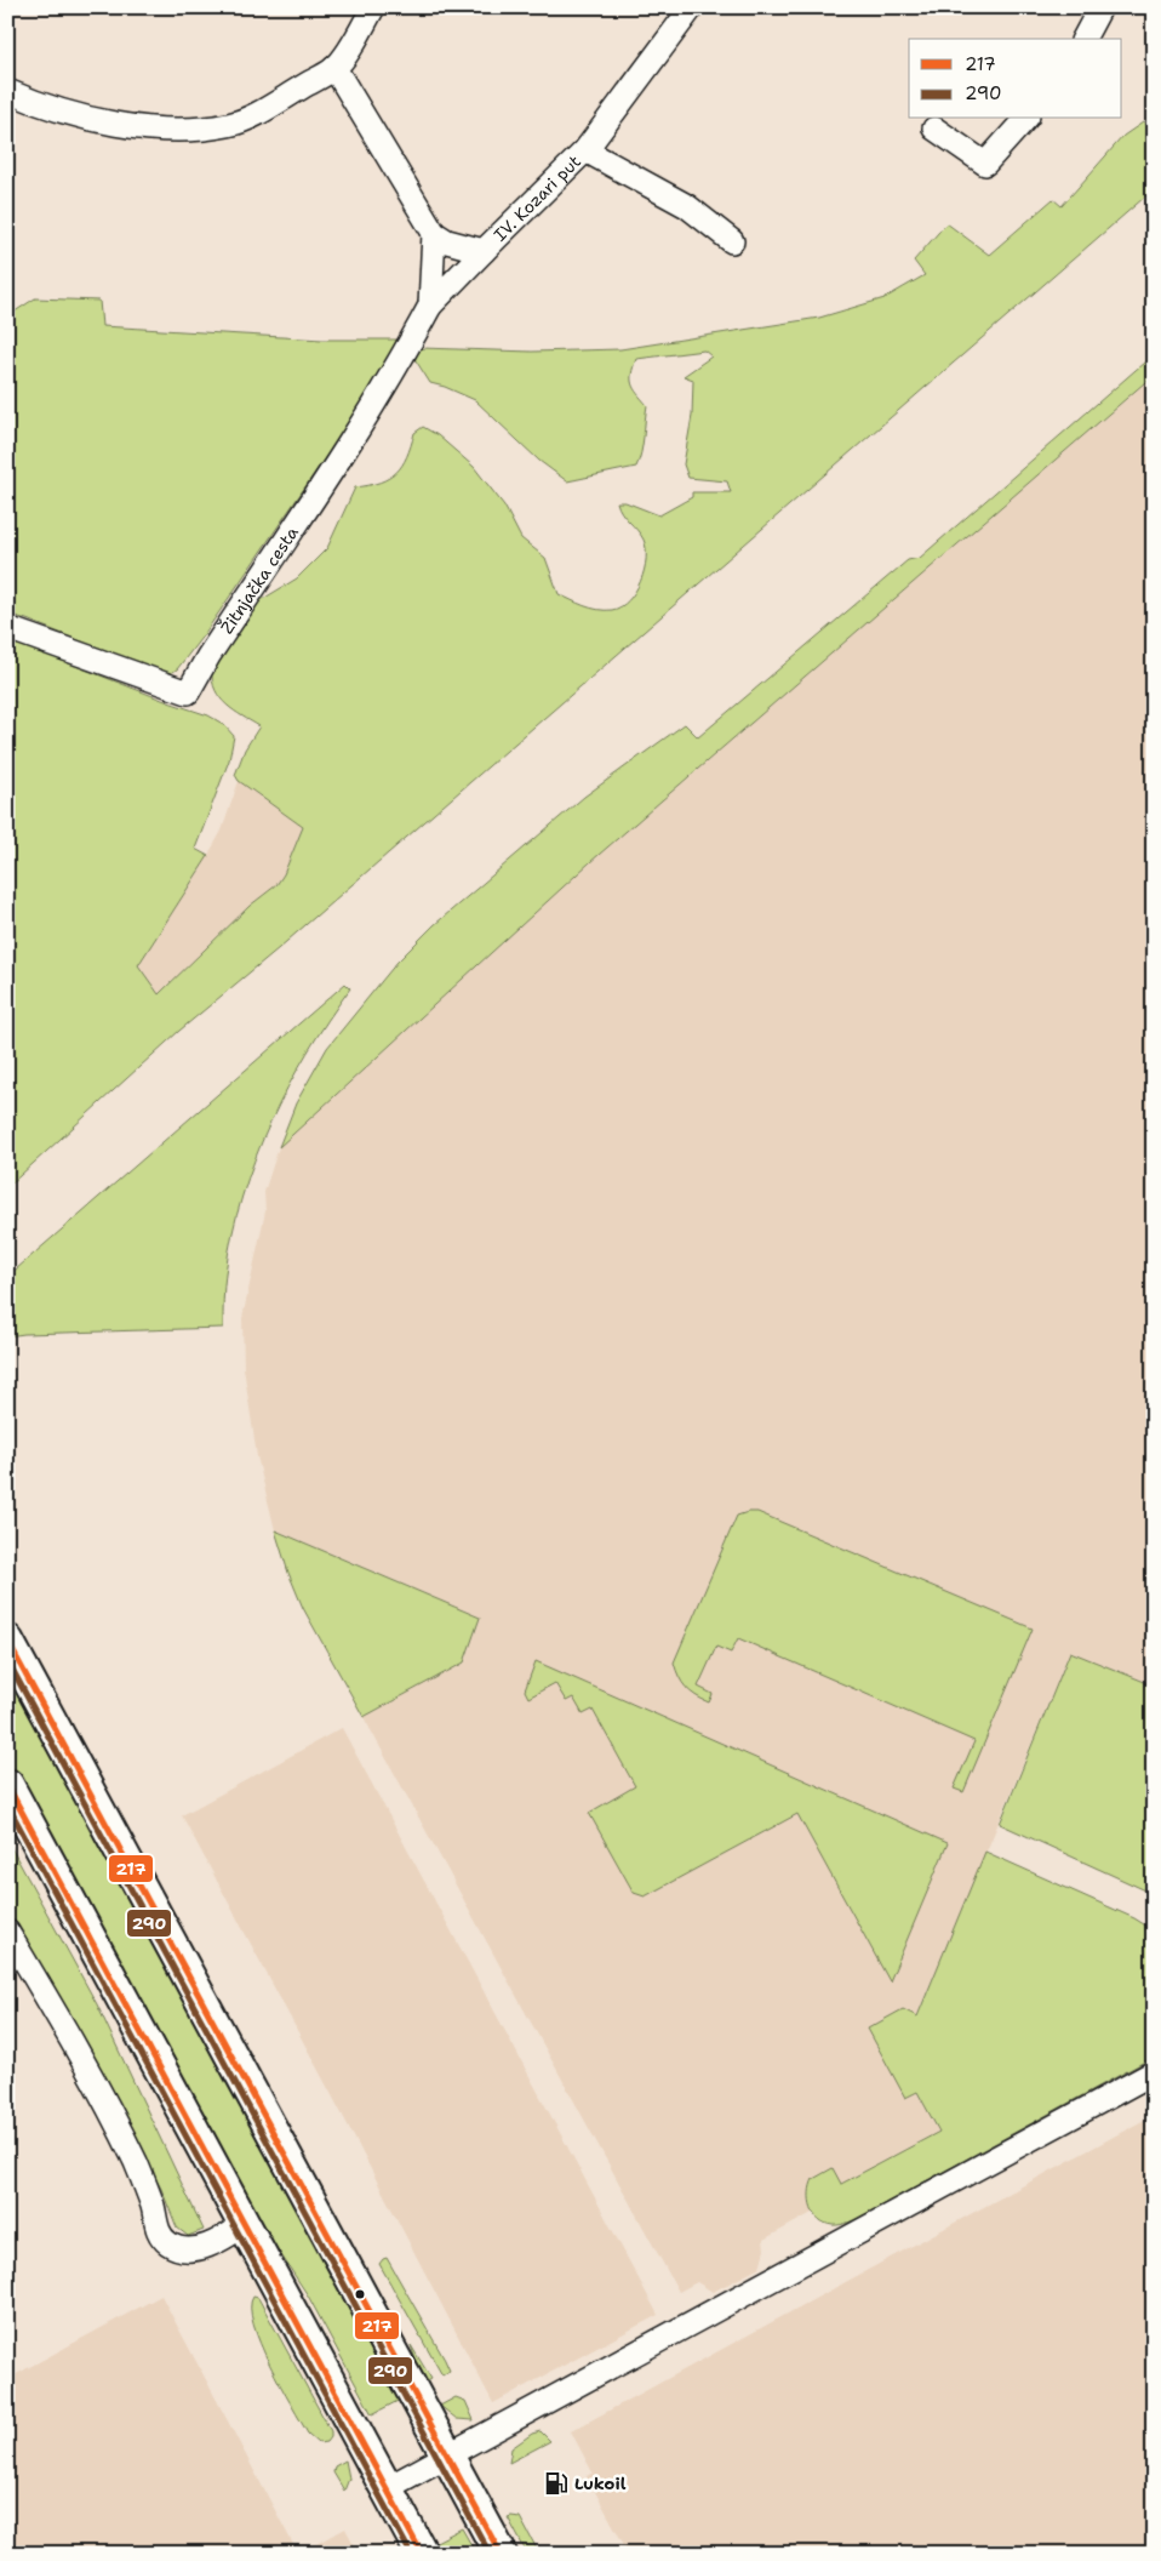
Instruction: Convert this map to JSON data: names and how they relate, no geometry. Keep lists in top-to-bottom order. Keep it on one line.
{"streets":{"street":["IV. Kozari put","Žitnjačka cesta"]},"places":{"fuel station":["Lukoil"]},"lines":["transit line 217","transit line 290"],"legend":["217","290"]}
